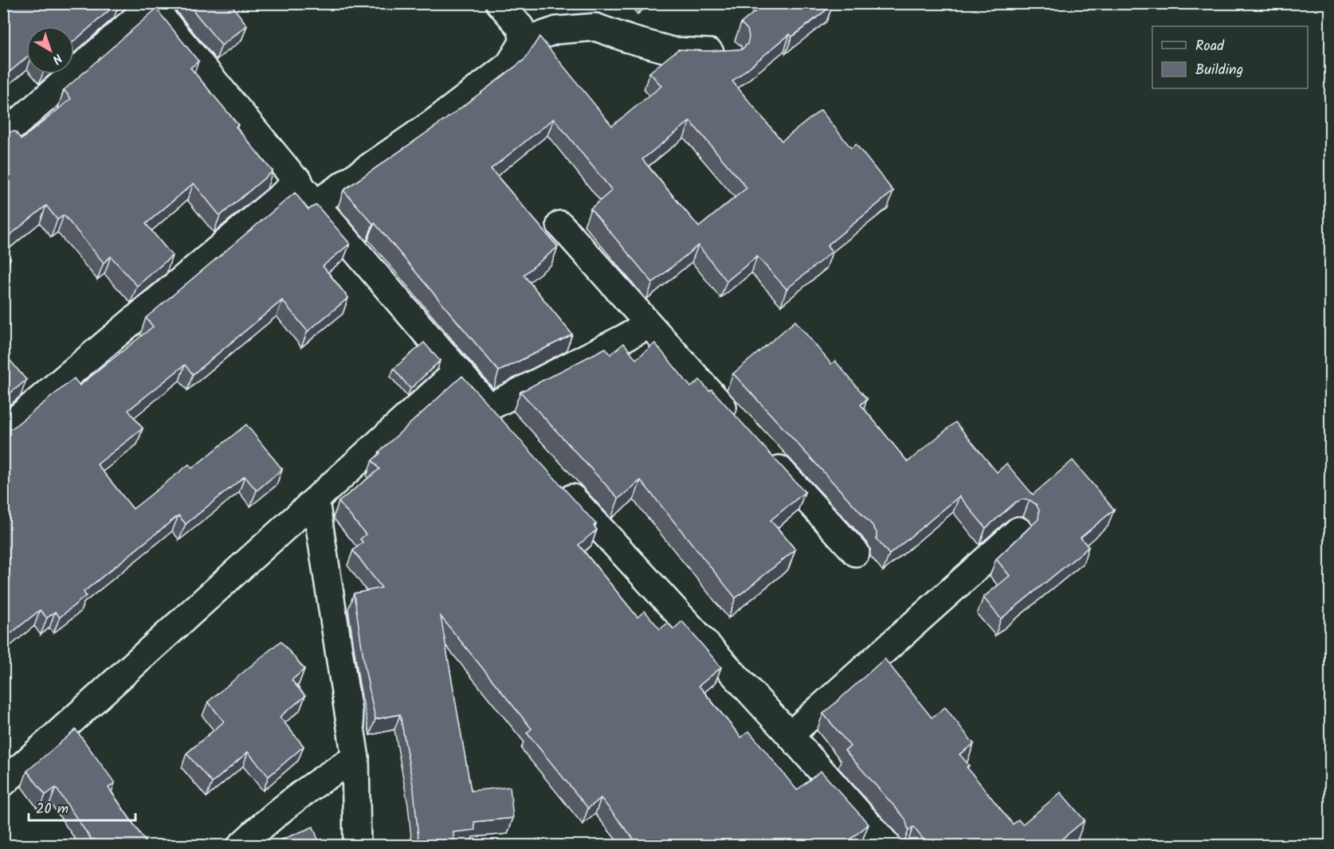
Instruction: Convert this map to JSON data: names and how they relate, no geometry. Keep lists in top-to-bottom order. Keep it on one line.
{"legend":["Road","Building"],"scale_bar":"20 m","north":"bottom right"}
